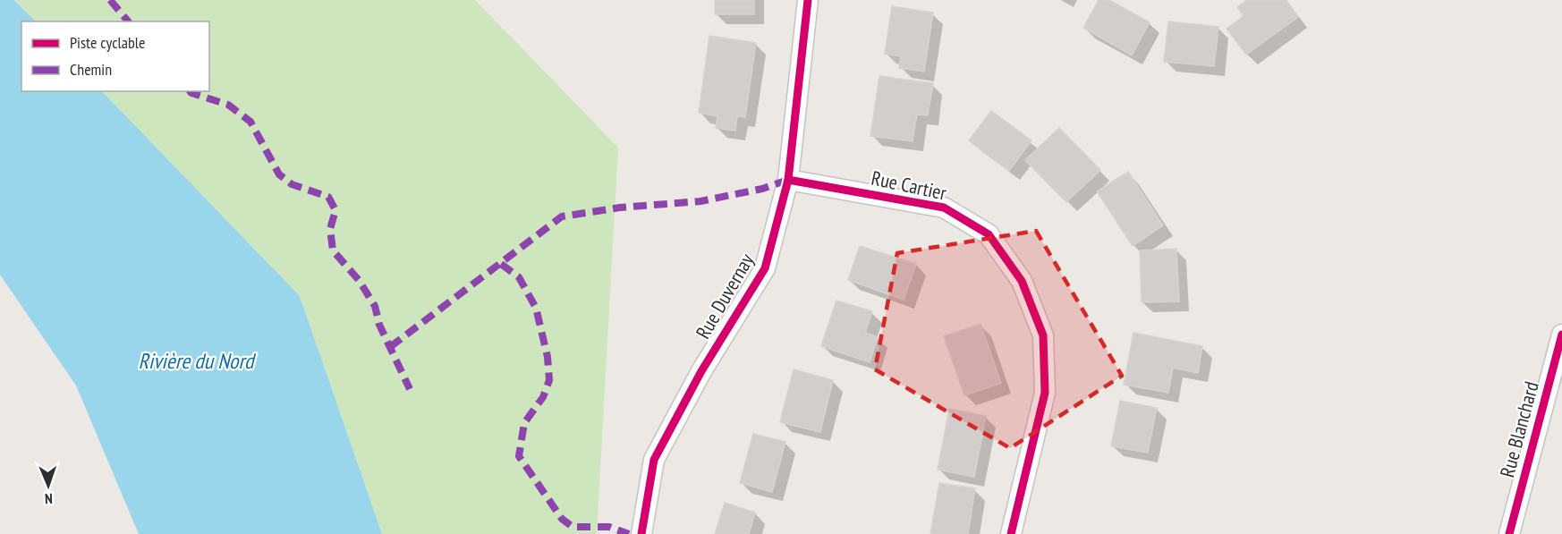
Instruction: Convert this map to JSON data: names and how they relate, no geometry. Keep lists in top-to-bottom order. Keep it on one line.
{"streets":{"street":["Rue Cartier","Rue Duvernay","Rue Blanchard"]},"crossings":[["Rue Cartier","Rue Duvernay"]],"water":["Rivière du Nord"],"legend":["Piste cyclable","Chemin"],"north":"bottom"}
